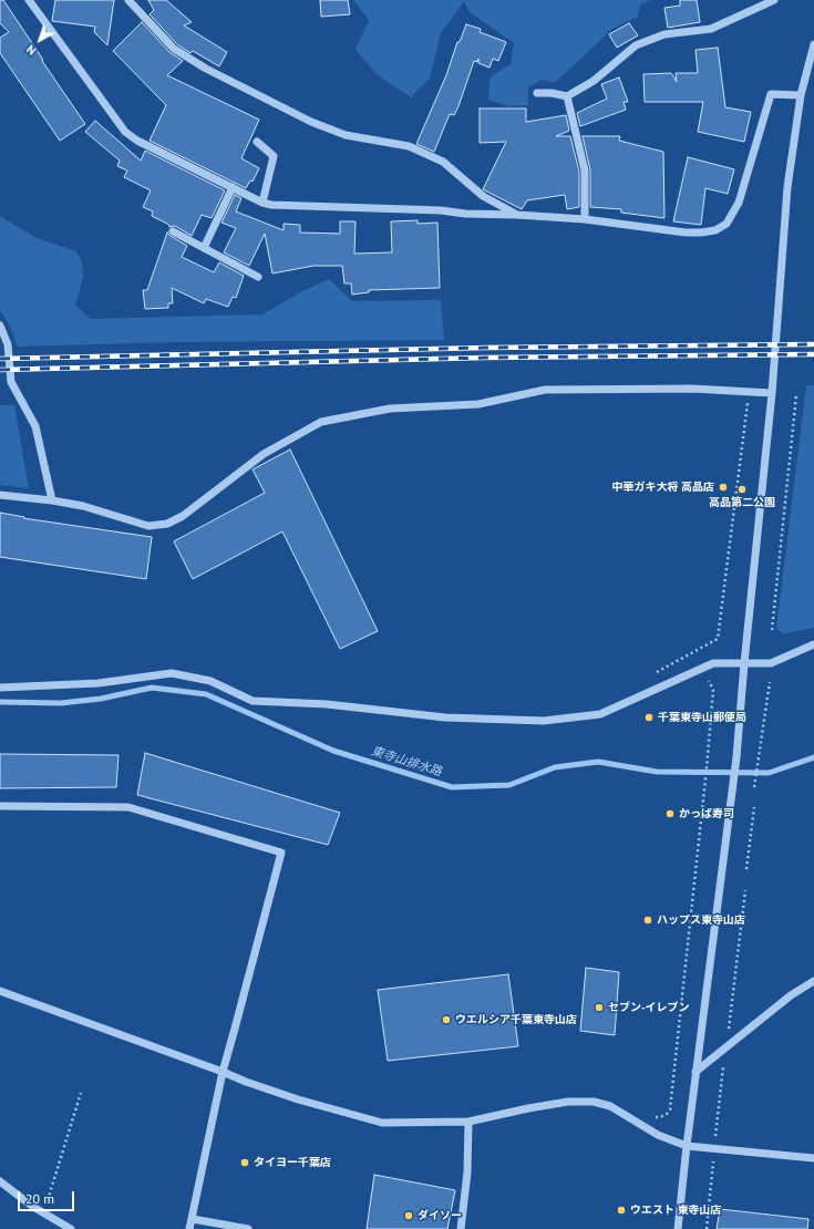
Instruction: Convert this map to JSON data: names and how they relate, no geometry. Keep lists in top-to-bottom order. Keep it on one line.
{"water":["東寺山排水路"],"places":["中華ガキ大将 高品店","高品第二公園","千葉東寺山郵便局","かっぱ寿司","ハップス東寺山店","セブン-イレブン","ウエルシア千葉東寺山店","タイヨー千葉店","ウエスト 東寺山店","ダイソー"],"scale_bar":"20 m","north":"bottom left"}
